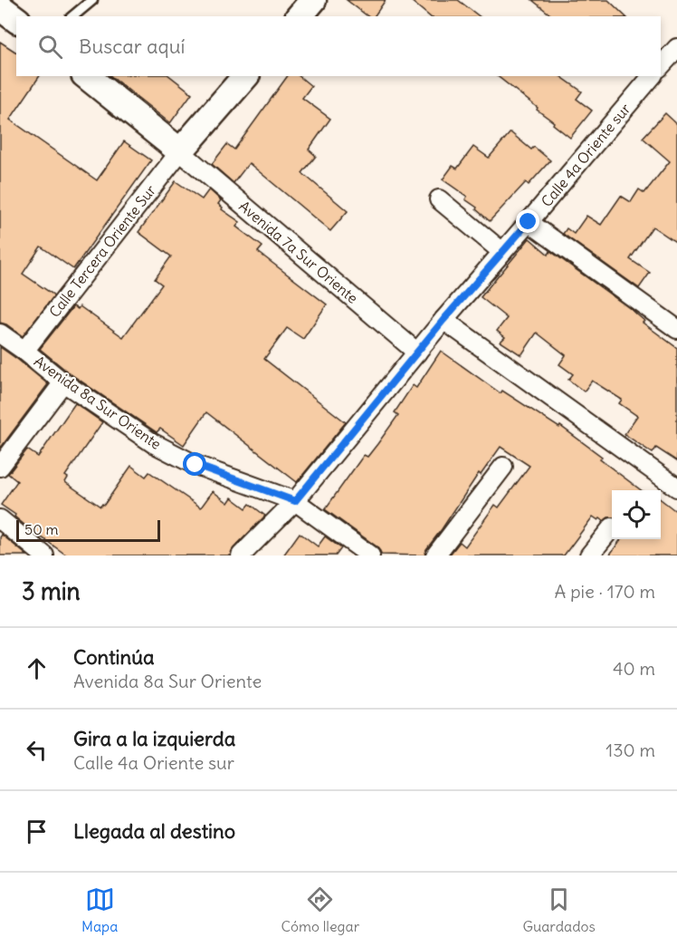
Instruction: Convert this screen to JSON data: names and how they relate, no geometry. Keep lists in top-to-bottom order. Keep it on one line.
{"streets":{"street":["Calle 4a Oriente sur","Calle Tercera Oriente Sur","Avenida 7a Sur Oriente","Avenida 8a Sur Oriente"]},"crossings":[["Calle 4a Oriente sur","Avenida 7a Sur Oriente"],["Calle 4a Oriente sur","Avenida 8a Sur Oriente"],["Calle Tercera Oriente Sur","Avenida 7a Sur Oriente"],["Calle Tercera Oriente Sur","Avenida 8a Sur Oriente"]],"scale_bar":"50 m","page":{"search":"Buscar aquí","scale":"50 m","heading":["3 min","A pie · 170 m"],"list":[["Continúa","Avenida 8a Sur Oriente","40 m"],["Gira a la izquierda","Calle 4a Oriente sur","130 m"],"Llegada al destino"],"nav":["Mapa","Cómo llegar","Guardados"]}}
